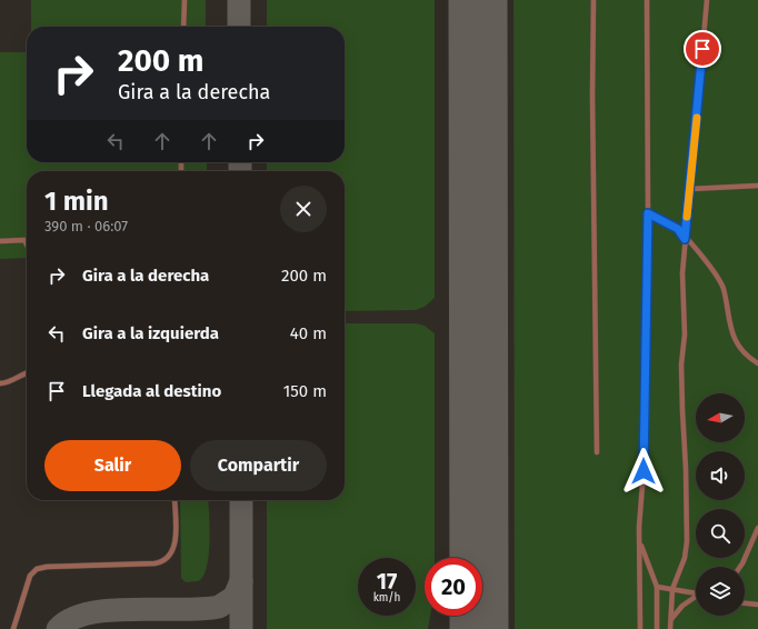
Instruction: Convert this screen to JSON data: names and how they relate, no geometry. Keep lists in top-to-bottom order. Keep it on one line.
{"north":"left","page":{"turn":["200 m","Gira a la derecha"],"heading":["1 min","390 m · 06:07"],"list":[{"name":"Gira a la derecha","value":"200 m"},{"name":"Gira a la izquierda","value":"40 m"},{"name":"Llegada al destino","value":"150 m"}],"buttons":["Salir","Compartir"],"speed":"17 km/h","limit":"20"}}
